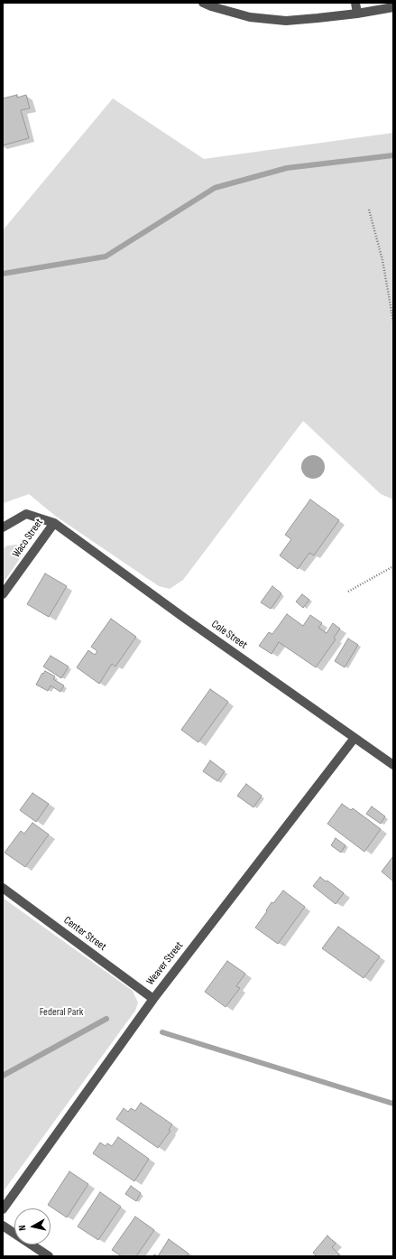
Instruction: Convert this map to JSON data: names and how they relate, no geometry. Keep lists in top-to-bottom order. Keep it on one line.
{"streets":{"street":["Waco Street","Cole Street","Center Street","Weaver Street"]},"crossings":[["Waco Street","Cole Street"],["Cole Street","Weaver Street"],["Center Street","Weaver Street"]],"parks":["Federal Park"],"north":"left"}
